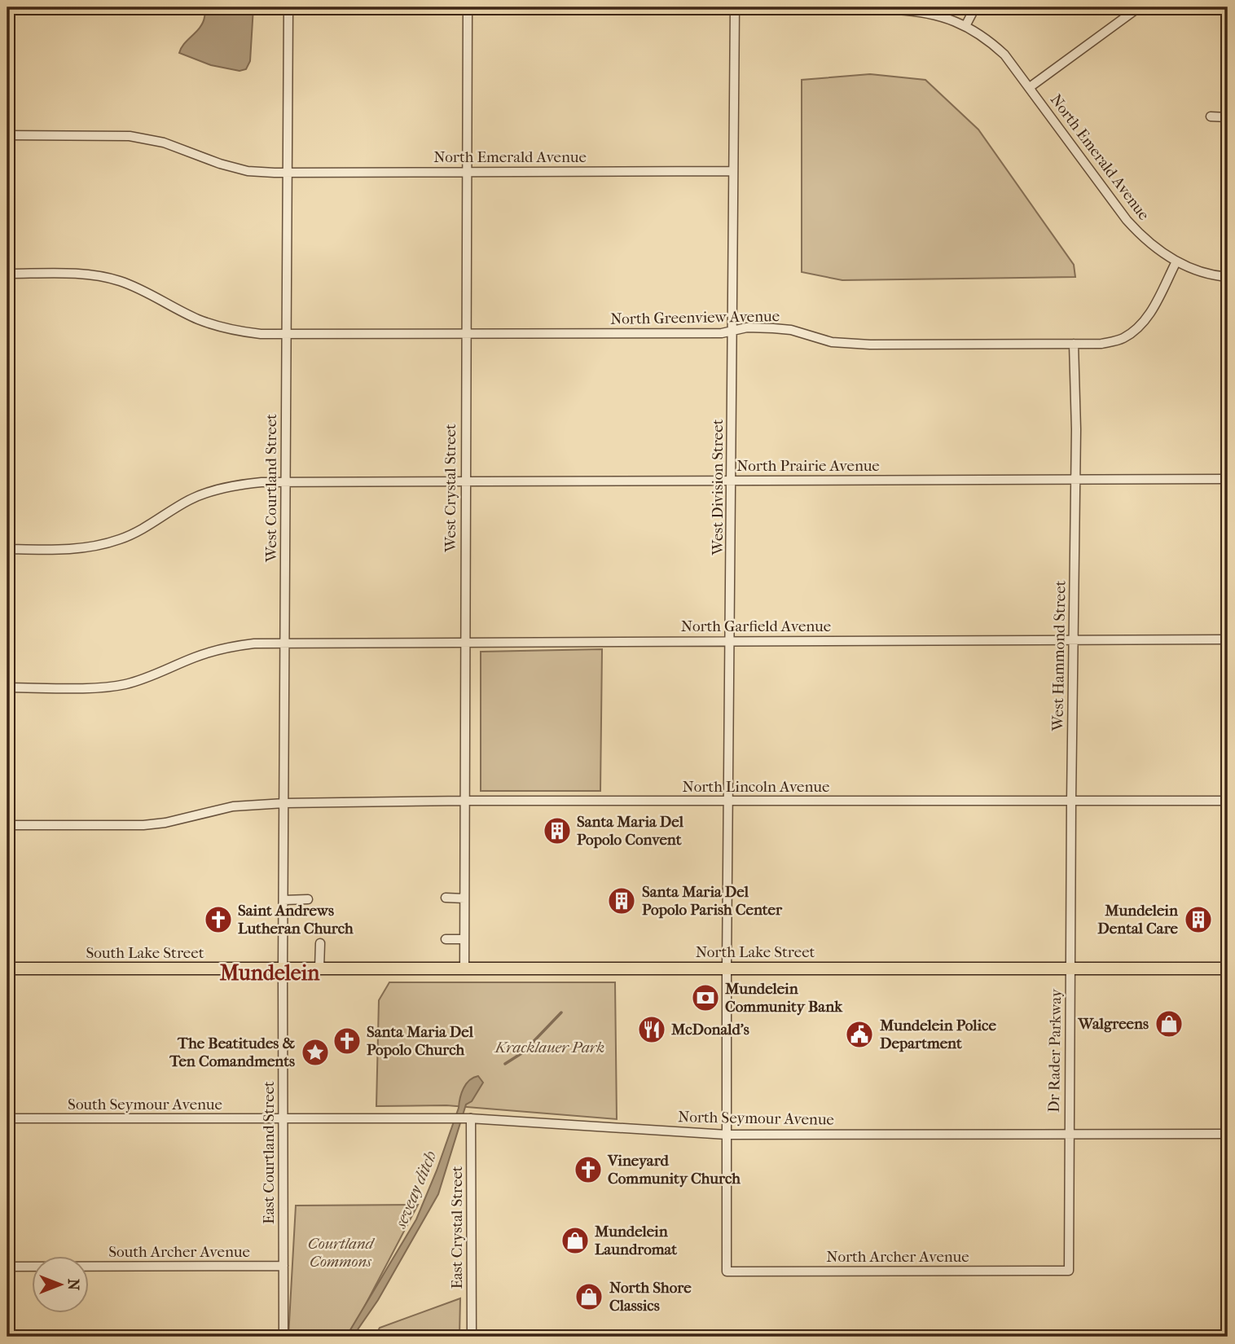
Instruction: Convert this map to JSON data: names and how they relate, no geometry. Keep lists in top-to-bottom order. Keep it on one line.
{"streets":{"main road":["North Lake Street","South Lake Street"],"street":["North Emerald Avenue","North Greenview Avenue","North Prairie Avenue","West Division Street","West Courtland Street","West Crystal Street","North Garfield Avenue","West Hammond Street","North Lincoln Avenue","Dr Rader Parkway","South Seymour Avenue","North Seymour Avenue","East Courtland Street","East Crystal Street","South Archer Avenue","North Archer Avenue"]},"crossings":[["North Emerald Avenue","North Greenview Avenue"],["North Emerald Avenue","West Division Street"],["North Emerald Avenue","West Courtland Street"],["North Emerald Avenue","West Crystal Street"],["North Greenview Avenue","West Division Street"],["North Greenview Avenue","West Courtland Street"],["North Greenview Avenue","West Crystal Street"],["North Greenview Avenue","West Hammond Street"],["North Prairie Avenue","West Division Street"],["North Prairie Avenue","West Courtland Street"],["North Prairie Avenue","West Crystal Street"],["North Prairie Avenue","West Hammond Street"],["West Division Street","North Garfield Avenue"],["West Division Street","North Lincoln Avenue"],["West Division Street","North Lake Street"],["West Division Street","North Seymour Avenue"],["West Division Street","North Archer Avenue"],["West Courtland Street","North Garfield Avenue"],["West Courtland Street","North Lincoln Avenue"],["West Courtland Street","North Lake Street"],["West Courtland Street","South Lake Street"],["West Courtland Street","East Courtland Street"],["West Crystal Street","North Garfield Avenue"],["West Crystal Street","North Lincoln Avenue"],["West Crystal Street","North Lake Street"],["North Garfield Avenue","West Hammond Street"],["West Hammond Street","North Lincoln Avenue"],["West Hammond Street","North Lake Street"],["West Hammond Street","Dr Rader Parkway"],["North Lake Street","South Lake Street"],["North Lake Street","Dr Rader Parkway"],["North Lake Street","East Courtland Street"],["South Lake Street","East Courtland Street"],["Dr Rader Parkway","North Seymour Avenue"],["Dr Rader Parkway","North Archer Avenue"],["South Seymour Avenue","North Seymour Avenue"],["South Seymour Avenue","East Courtland Street"],["North Seymour Avenue","East Courtland Street"],["North Seymour Avenue","East Crystal Street"],["East Courtland Street","South Archer Avenue"]],"districts":["Mundelein"],"water":["seveay ditch"],"parks":["Kracklauer Park","Courtland Commons"],"places":{"building":["Santa Maria Del Popolo Convent","Santa Maria Del Popolo Parish Center","Mundelein Dental Care"],"church":["Saint Andrews Lutheran Church","Santa Maria Del Popolo Church","Vineyard Community Church"],"bank":["Mundelein Community Bank"],"shop":["Walgreens","Mundelein Laundromat","North Shore Classics"],"restaurant":["McDonald's"],"public building":["Mundelein Police Department"],"place":["The Beatitudes & Ten Comandments"]},"north":"right"}
